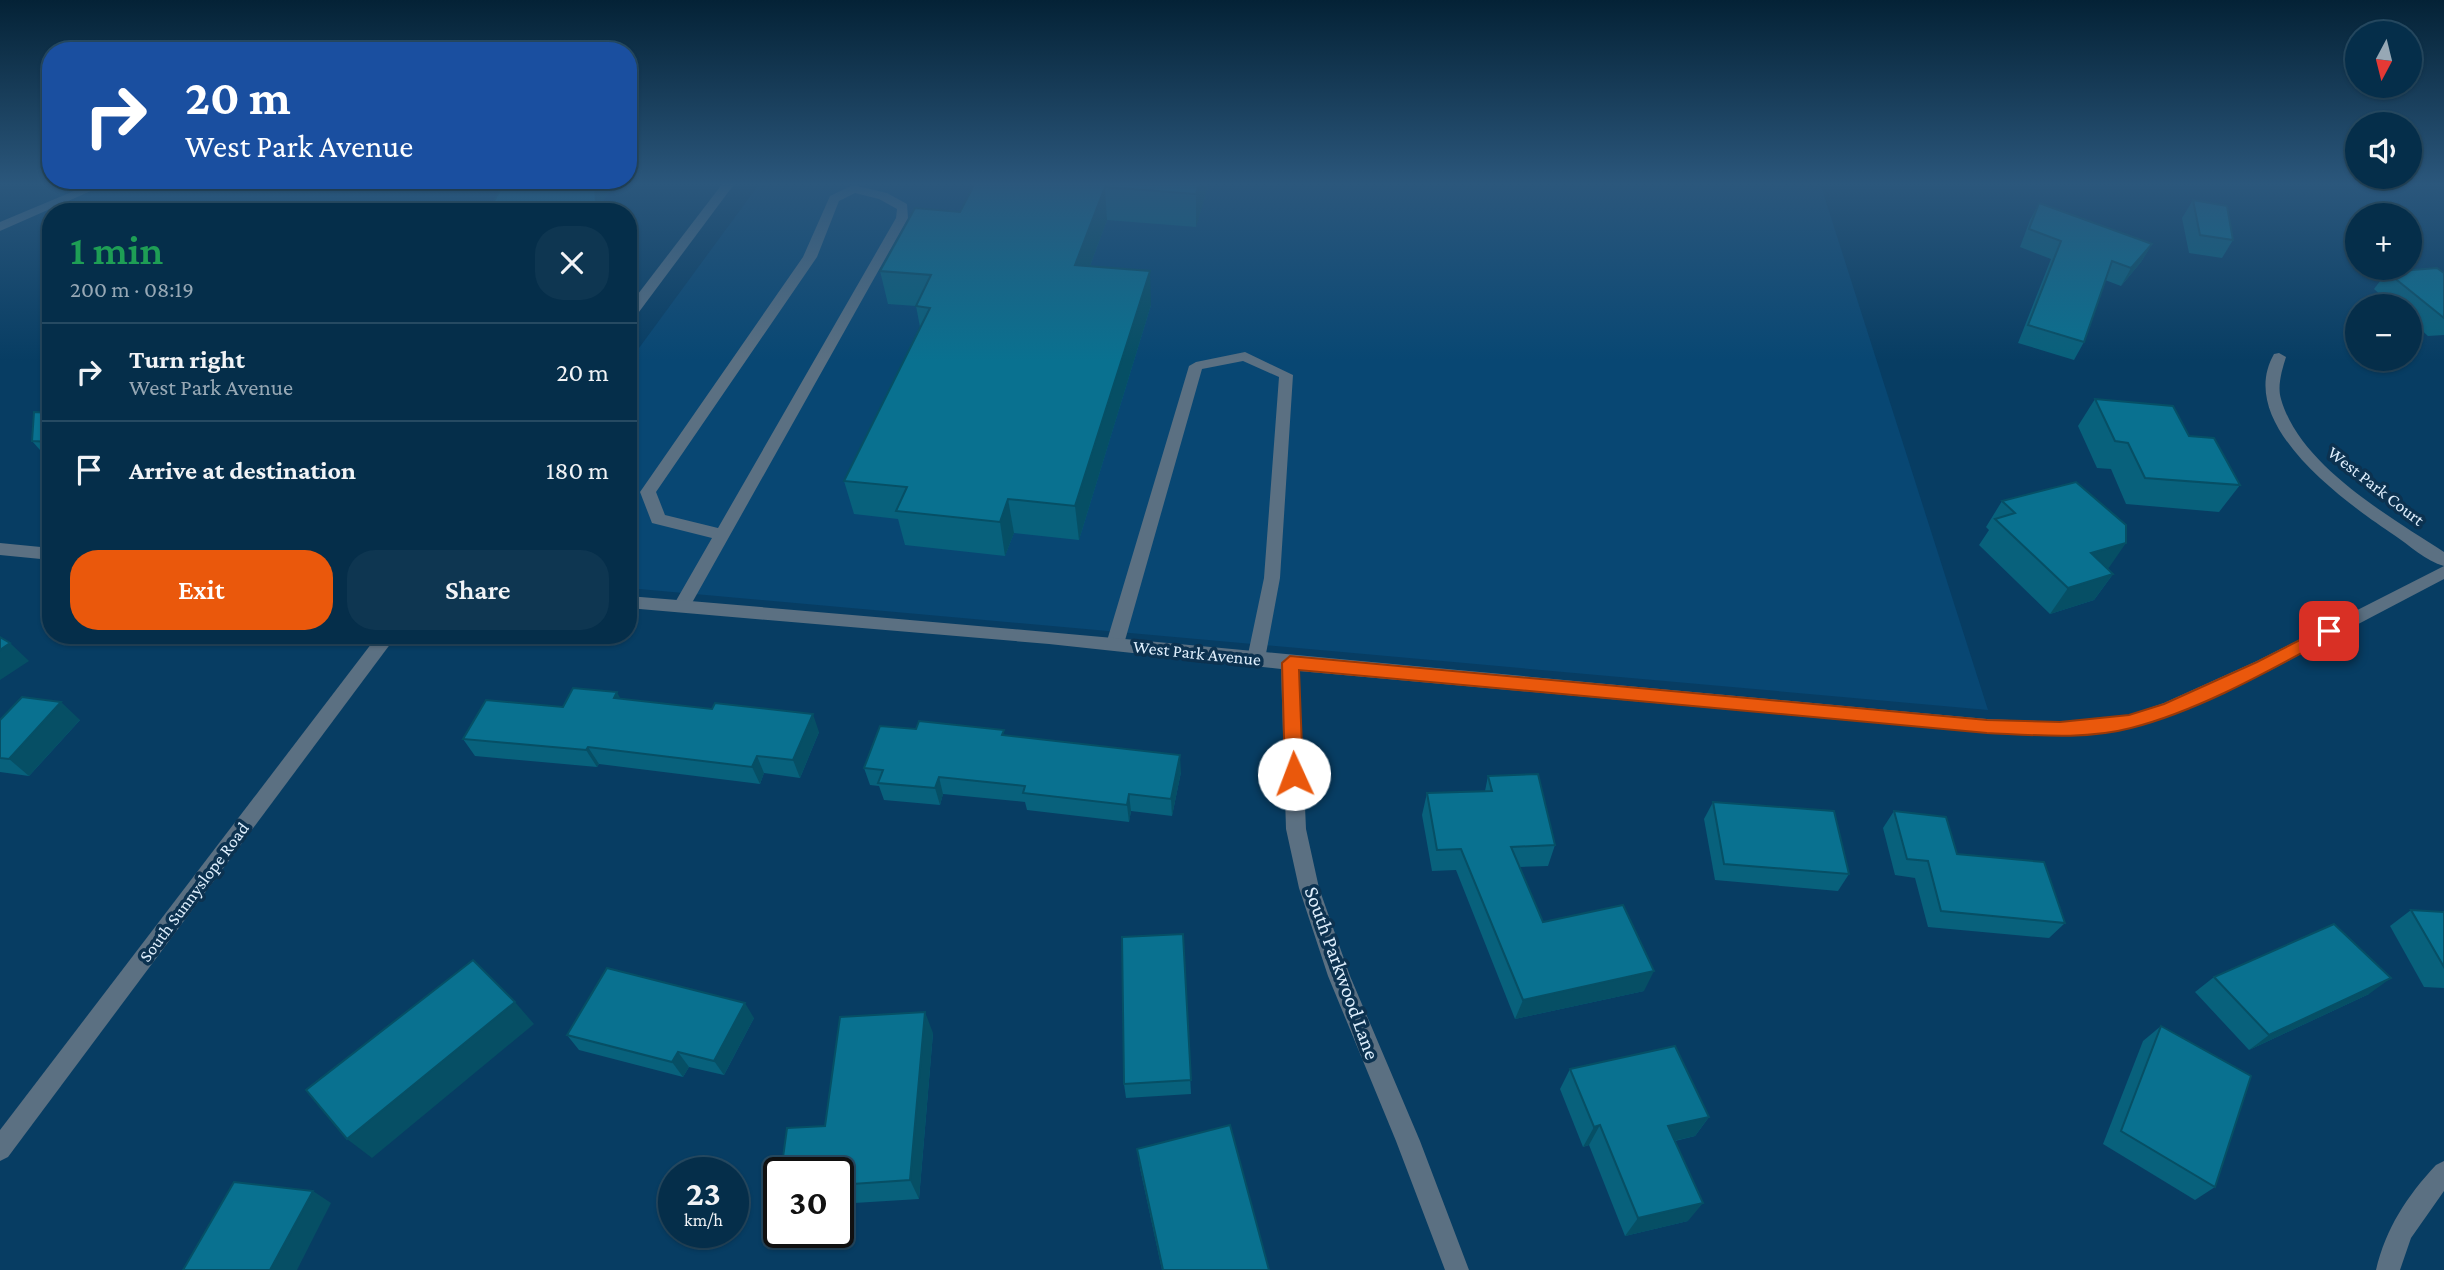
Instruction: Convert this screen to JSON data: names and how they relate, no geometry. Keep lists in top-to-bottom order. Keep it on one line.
{"streets":{"street":["West Park Court","West Park Avenue","South Sunnyslope Road","South Parkwood Lane"]},"crossings":[["West Park Avenue","South Parkwood Lane"]],"north":"bottom","page":{"map_buttons":["+","−"],"turn":["20 m","West Park Avenue"],"heading":["1 min","200 m · 08:19"],"list":[{"name":"Turn right","note":"West Park Avenue","value":"20 m"},{"name":"Arrive at destination","value":"180 m"}],"buttons":["Exit","Share"],"speed":"23 km/h","limit":"30"}}
